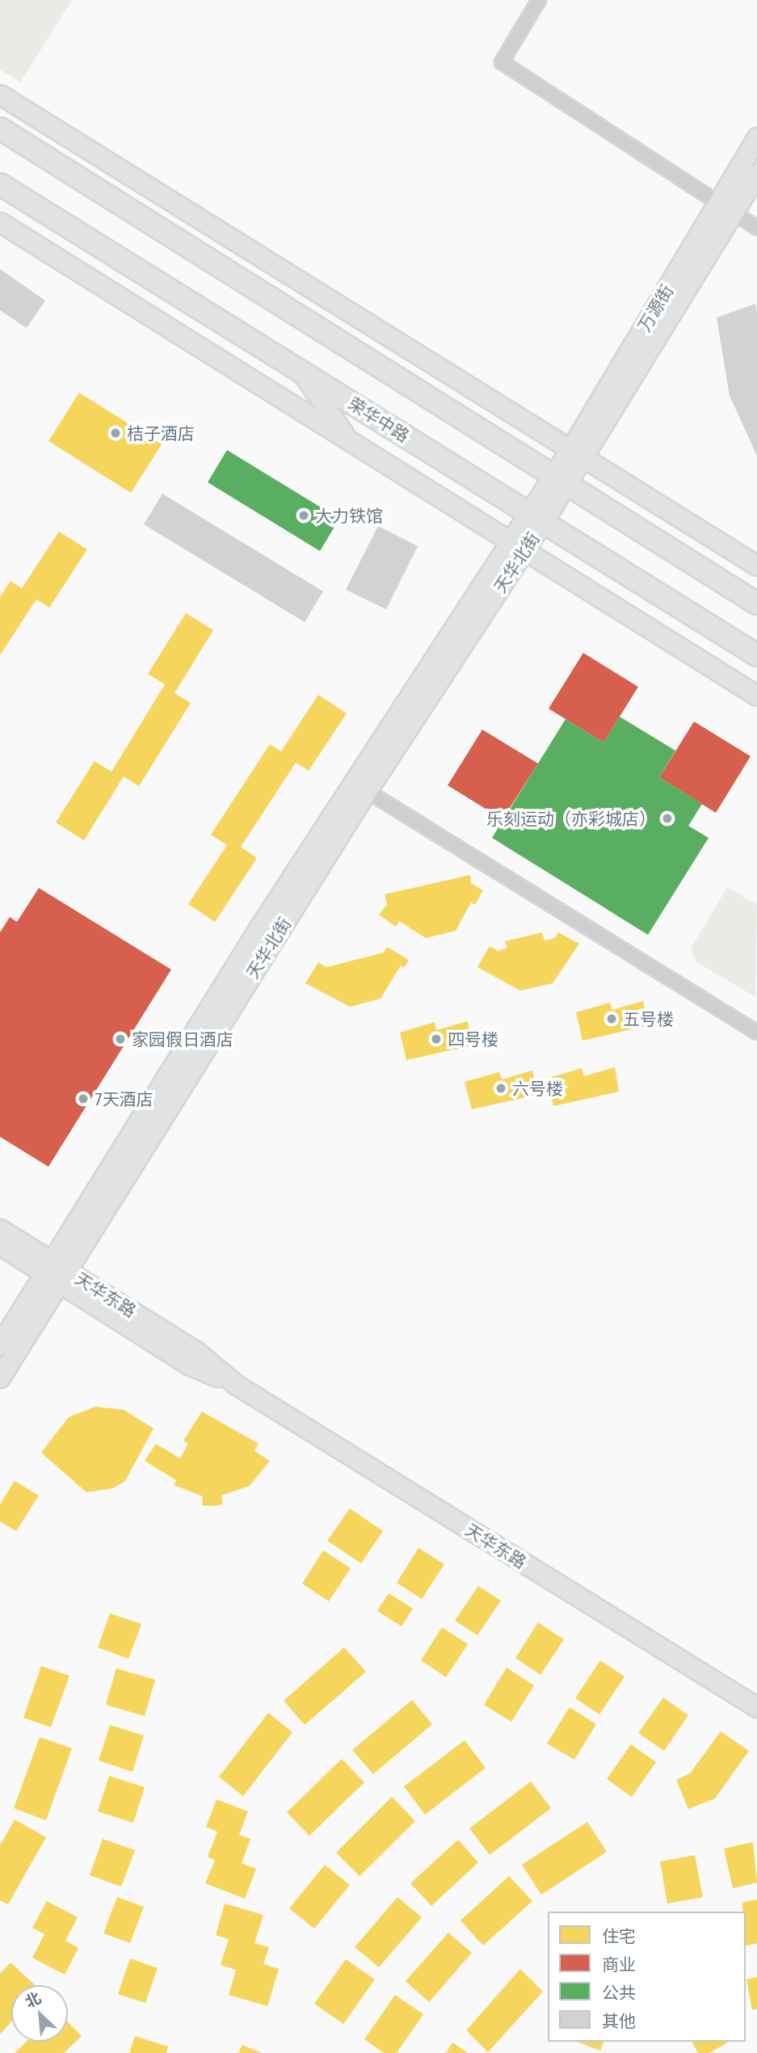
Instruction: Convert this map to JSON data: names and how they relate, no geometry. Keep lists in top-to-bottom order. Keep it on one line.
{"streets":{"main road":["荣华中路"],"street":["万源街","天华北街","天华东路"]},"crossings":[["万源街","荣华中路"],["万源街","天华北街"],["荣华中路","天华北街"],["天华北街","天华东路"]],"places":["桔子酒店","大力铁馆","乐刻运动（亦彩城店）","五号楼","家园假日酒店","四号楼","六号楼","7天酒店"],"legend":["住宅","商业","公共","其他"],"north":"top left"}
